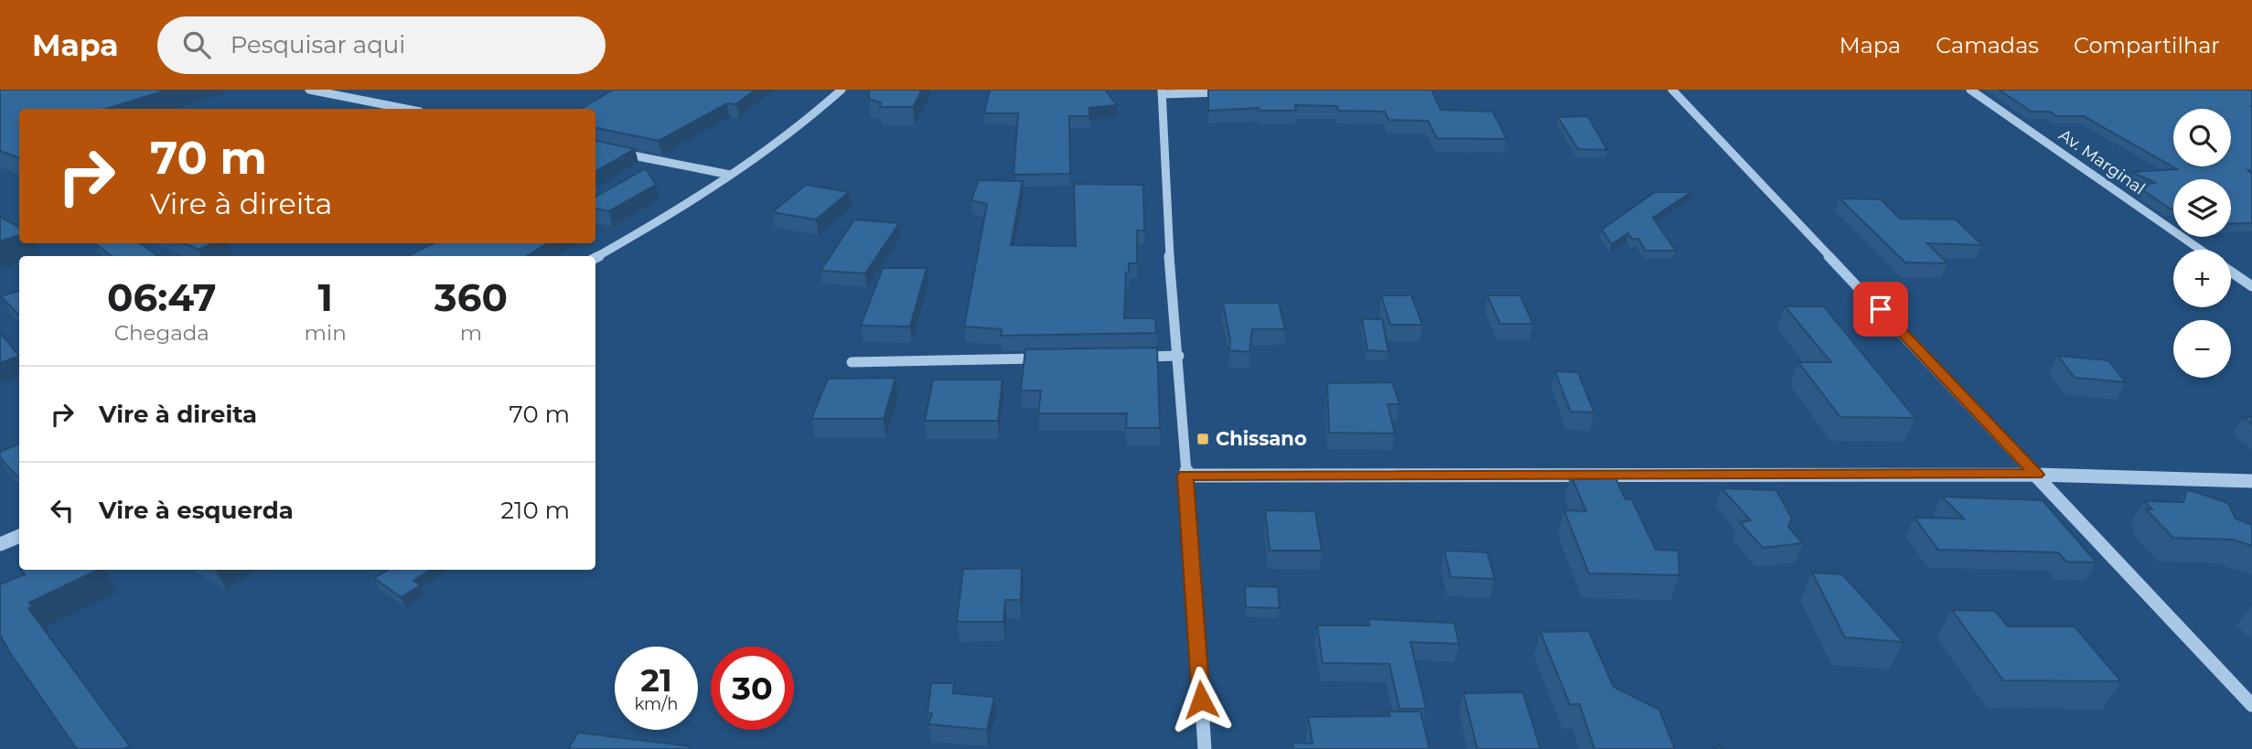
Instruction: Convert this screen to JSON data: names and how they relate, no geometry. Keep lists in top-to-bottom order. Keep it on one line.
{"streets":{"street":["Av. Marginal"]},"places":{"transit":["Chissano"]},"page":{"header":"Mapa","search":"Pesquisar aqui","nav":["Mapa","Camadas","Compartilhar"],"map_buttons":["+","−"],"turn":["70 m","Vire à direita"],"eta":["06:47","Chegada","1","min","360","m"],"list":[{"name":"Vire à direita","value":"70 m"},{"name":"Vire à esquerda","value":"210 m"}],"speed":"21 km/h","limit":"30"}}
